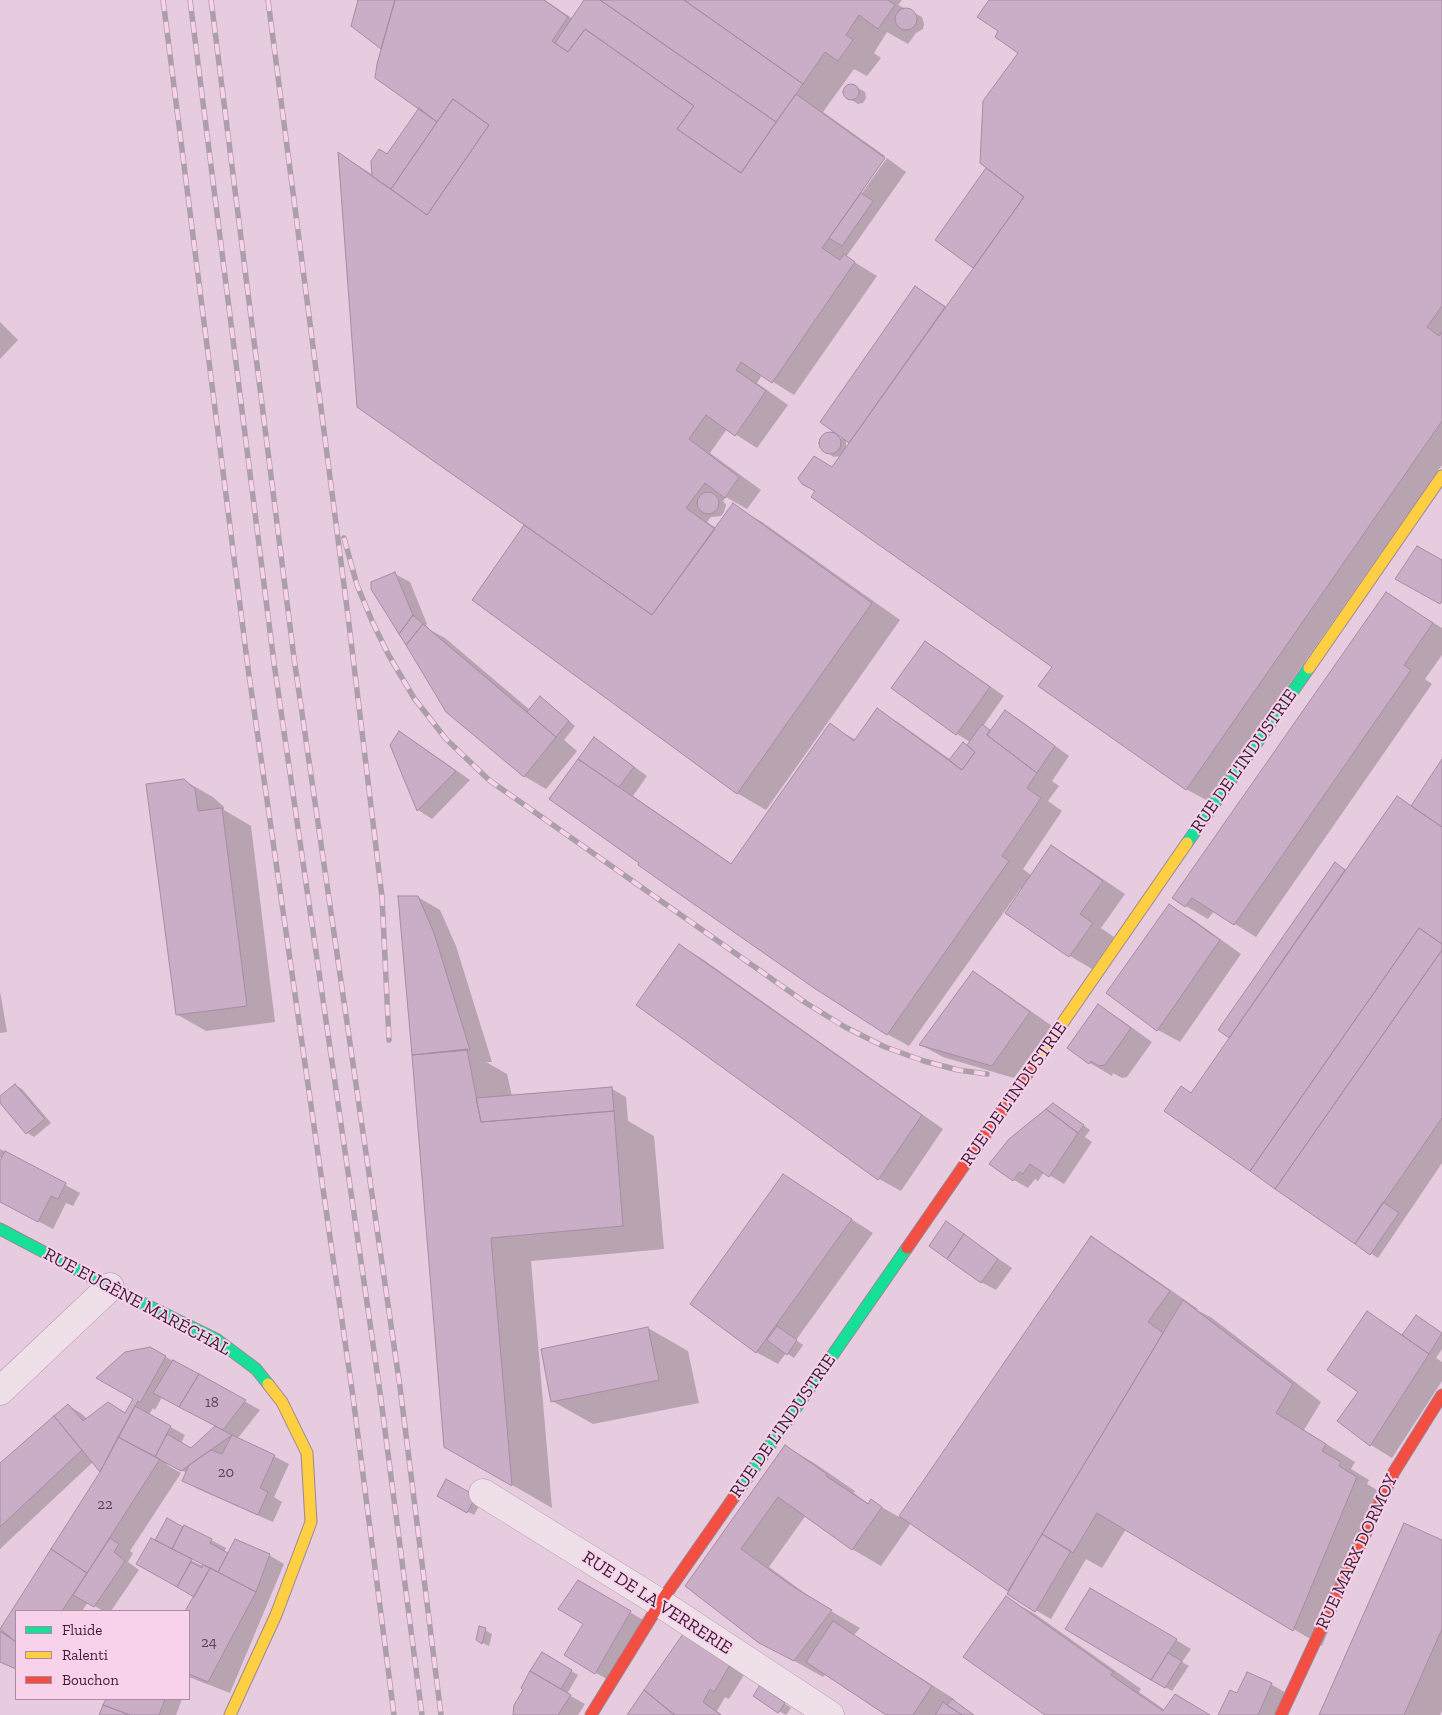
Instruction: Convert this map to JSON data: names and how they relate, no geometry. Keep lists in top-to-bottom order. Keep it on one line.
{"streets":{"street":["RUE DE L'INDUSTRIE","RUE EUGÈNE MARÉCHAL","RUE MARX DORMOY","RUE DE LA VERRERIE"]},"crossings":[["RUE DE L'INDUSTRIE","RUE DE LA VERRERIE"]],"house_numbers":["18","20","22","24"],"legend":["Fluide","Ralenti","Bouchon"]}
